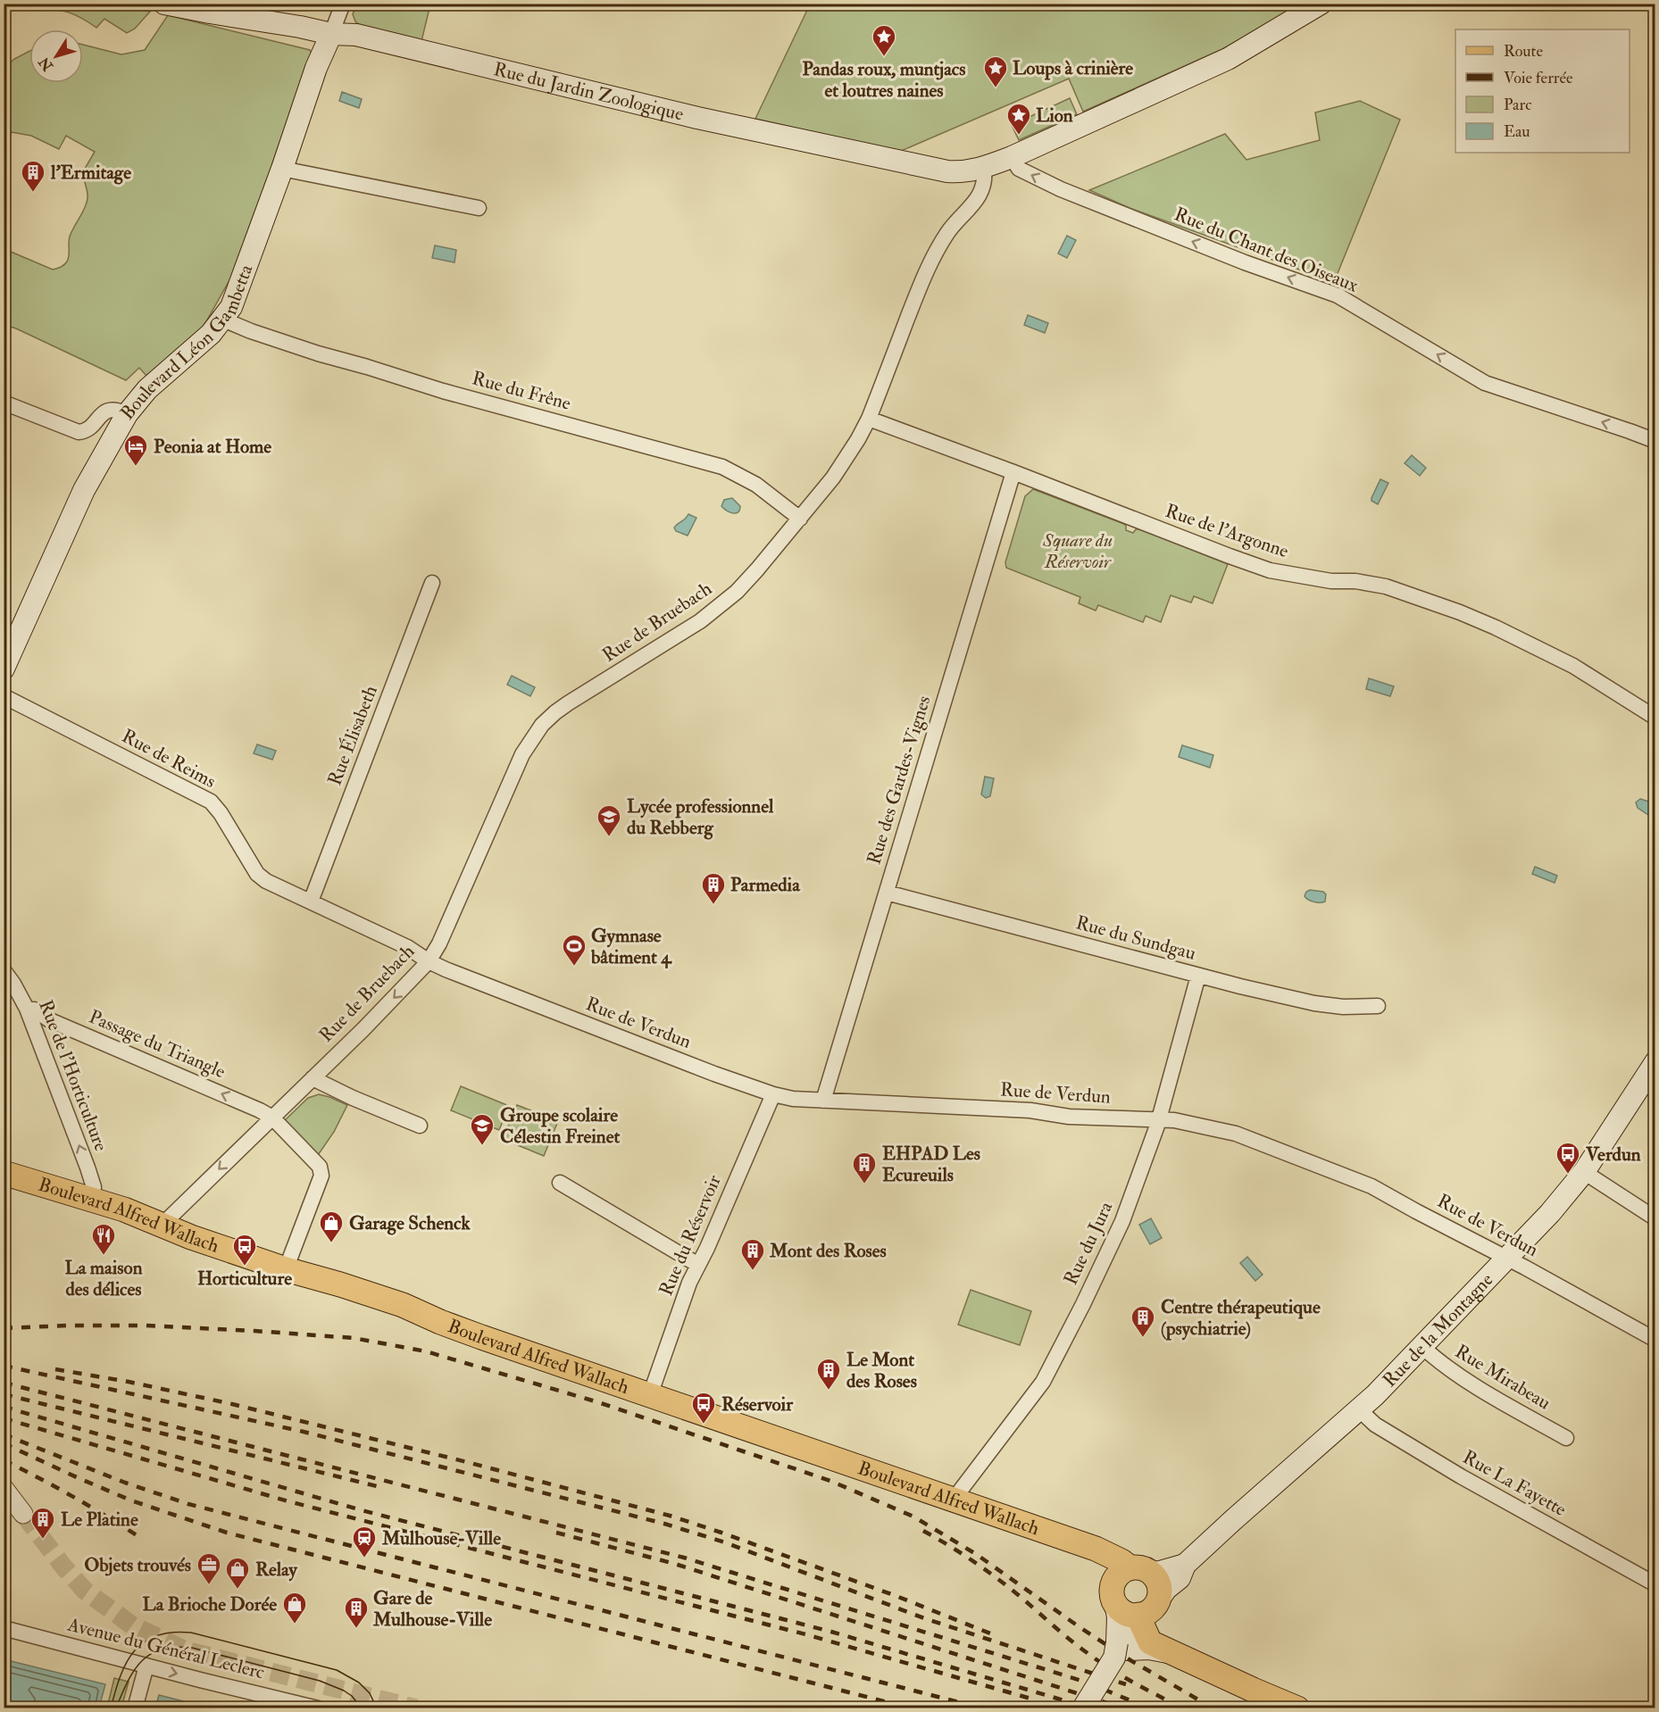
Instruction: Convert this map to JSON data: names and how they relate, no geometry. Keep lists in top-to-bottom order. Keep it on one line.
{"streets":{"main road":["Rue du Jardin Zoologique","Boulevard Léon Gambetta","Boulevard Alfred Wallach","Rue de la Montagne"],"street":["Rue du Chant des Oiseaux","Rue du Frêne","Rue de l'Argonne","Rue de Bruebach","Rue Élisabeth","Rue de Reims","Rue des Gardes-Vignes","Rue du Sundgau","Rue de Verdun","Passage du Triangle","Rue de l'Horticulture","Rue du Réservoir","Rue du Jura","Rue Mirabeau","Rue La Fayette","Avenue du Général Leclerc"]},"crossings":[["Rue du Jardin Zoologique","Rue du Chant des Oiseaux"],["Rue du Jardin Zoologique","Boulevard Léon Gambetta"],["Rue du Jardin Zoologique","Rue de Bruebach"],["Boulevard Léon Gambetta","Rue du Frêne"],["Rue du Frêne","Rue de Bruebach"],["Rue de l'Argonne","Rue de Bruebach"],["Rue de l'Argonne","Rue des Gardes-Vignes"],["Rue de Bruebach","Rue de Reims"],["Rue de Bruebach","Rue de Verdun"],["Rue de Bruebach","Passage du Triangle"],["Rue de Bruebach","Boulevard Alfred Wallach"],["Rue Élisabeth","Rue de Reims"],["Rue de Reims","Rue de Verdun"],["Rue des Gardes-Vignes","Rue du Sundgau"],["Rue des Gardes-Vignes","Rue de Verdun"],["Rue du Sundgau","Rue du Jura"],["Rue de Verdun","Rue du Réservoir"],["Rue de Verdun","Rue du Jura"],["Rue de Verdun","Rue de la Montagne"],["Passage du Triangle","Rue de l'Horticulture"],["Passage du Triangle","Boulevard Alfred Wallach"],["Rue de l'Horticulture","Boulevard Alfred Wallach"],["Boulevard Alfred Wallach","Rue du Réservoir"],["Boulevard Alfred Wallach","Rue du Jura"],["Boulevard Alfred Wallach","Rue de la Montagne"],["Rue de la Montagne","Rue Mirabeau"],["Rue de la Montagne","Rue La Fayette"]],"one_way":["Rue du Chant des Oiseaux","Passage du Triangle","Rue de l'Horticulture","Avenue du Général Leclerc"],"parks":["Square du Réservoir"],"places":{"place":["Pandas roux, muntjacs et loutres naines","Loups à crinière","Lion"],"building":["l'Ermitage","Parmedia","EHPAD Les Ecureuils","Mont des Roses","Centre thérapeutique (psychiatrie)","Le Mont des Roses","Le Platine","Gare de Mulhouse-Ville"],"hotel":["Peonia at Home"],"school or university":["Lycée professionnel du Rebberg","Groupe scolaire Célestin Freinet"],"sports":["Gymnase bâtiment 4"],"bus stop":["Verdun","Horticulture","Réservoir"],"shop":["Garage Schenck","Relay","La Brioche Dorée"],"restaurant":["La maison des délices"],"station":["Mulhouse-Ville"],"office":["Objets trouvés"]},"legend":["Route","Voie ferrée","Parc","Eau"],"north":"bottom left"}
